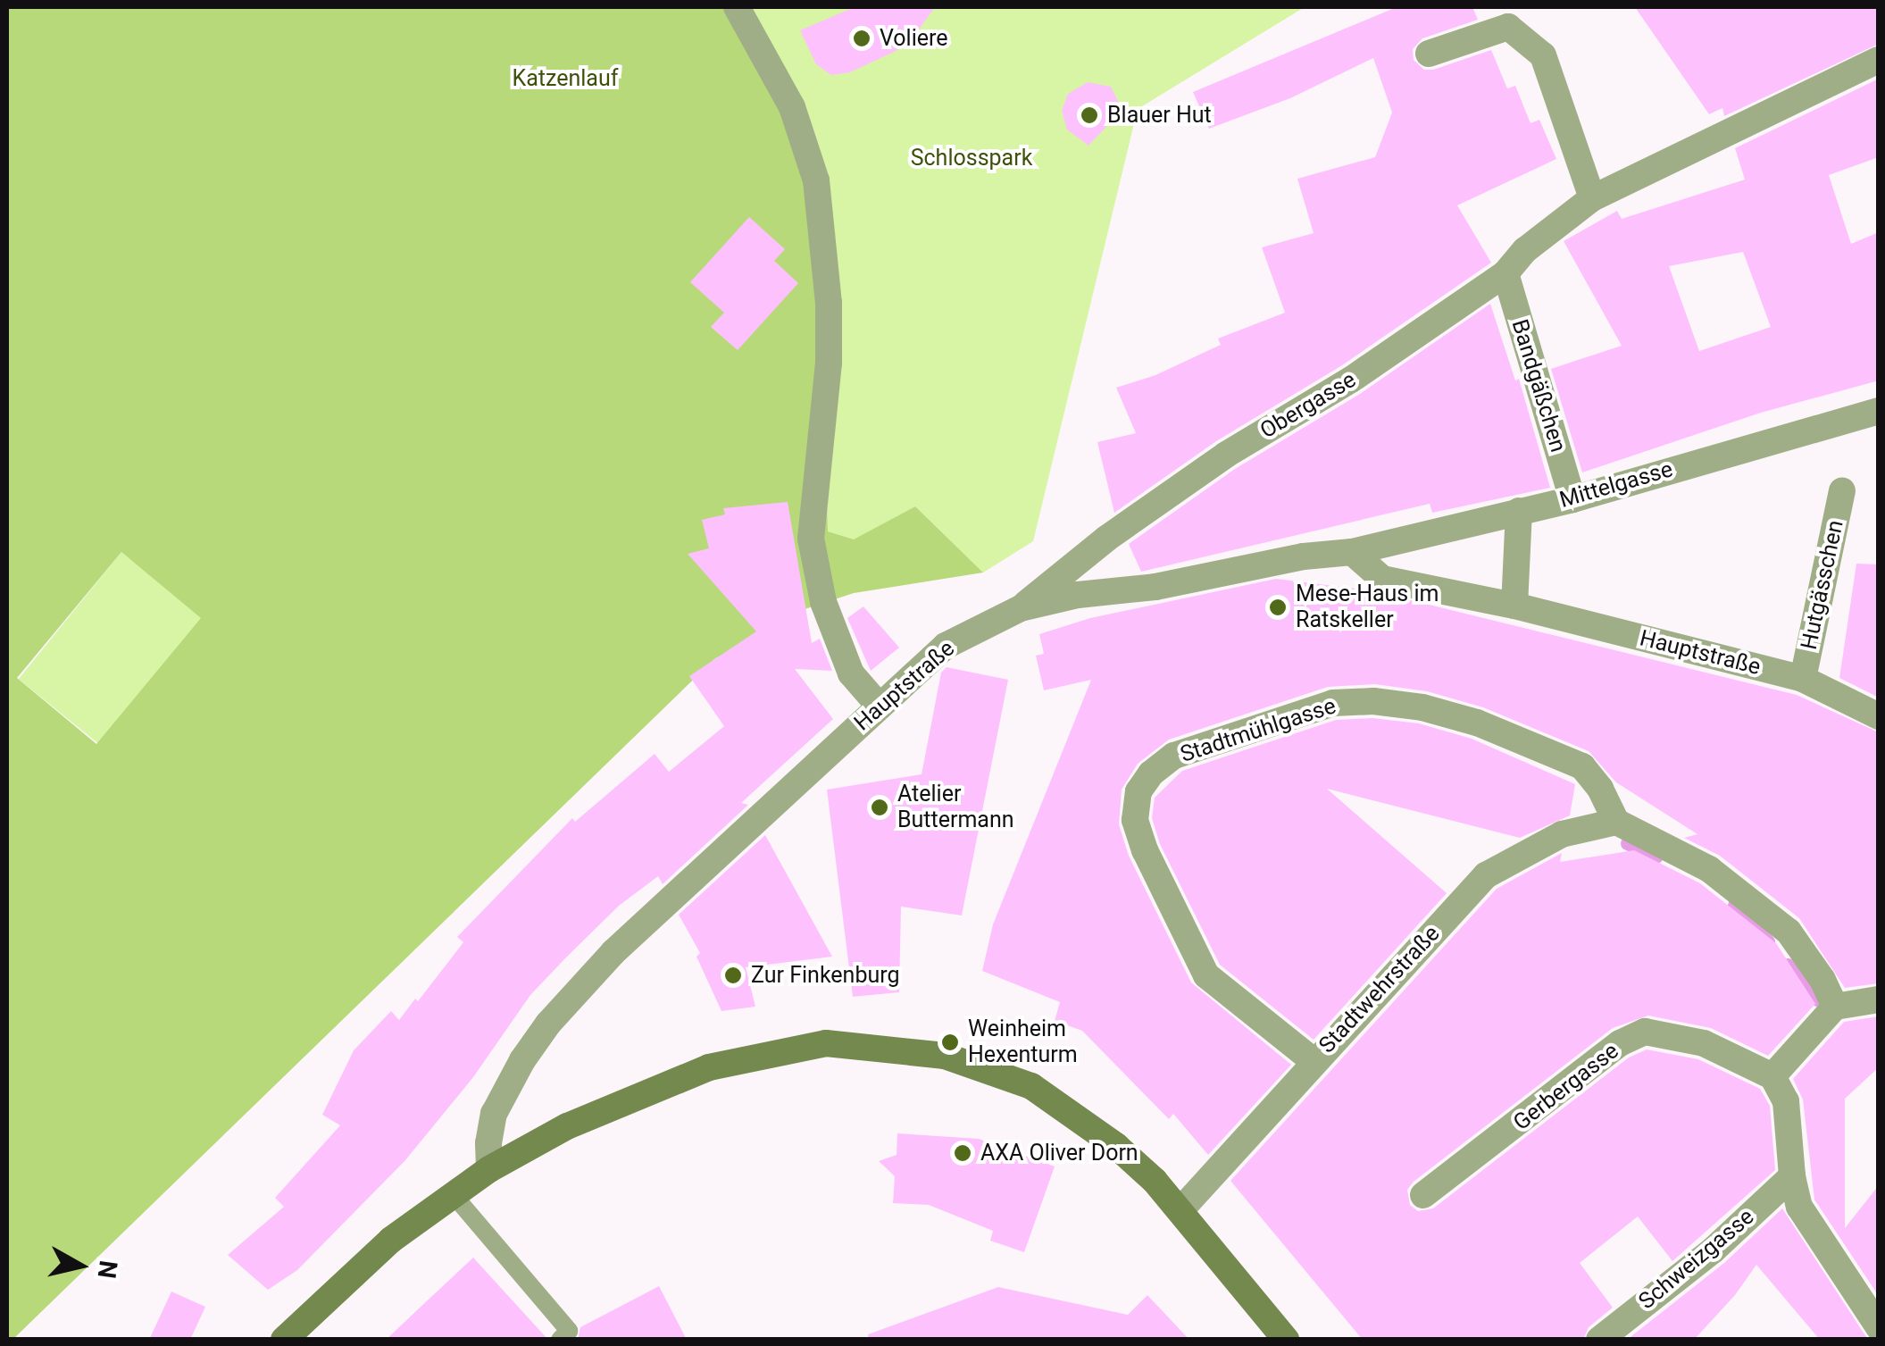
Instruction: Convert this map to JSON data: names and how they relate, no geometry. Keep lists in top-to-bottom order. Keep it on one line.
{"streets":{"street":["Bandgäßchen","Obergasse","Mittelgasse","Hutgässchen","Hauptstraße","Stadtmühlgasse","Stadtwehrstraße","Gerbergasse","Schweizgasse"]},"crossings":[["Bandgäßchen","Obergasse"],["Bandgäßchen","Mittelgasse"],["Obergasse","Hauptstraße"],["Mittelgasse","Hauptstraße"],["Hutgässchen","Hauptstraße"],["Stadtmühlgasse","Stadtwehrstraße"]],"parks":["Katzenlauf","Schlosspark"],"places":["Voliere","Blauer Hut","Mese-Haus im Ratskeller","Atelier Buttermann","Zur Finkenburg","Weinheim Hexenturm","AXA Oliver Dorn"],"north":"right"}
